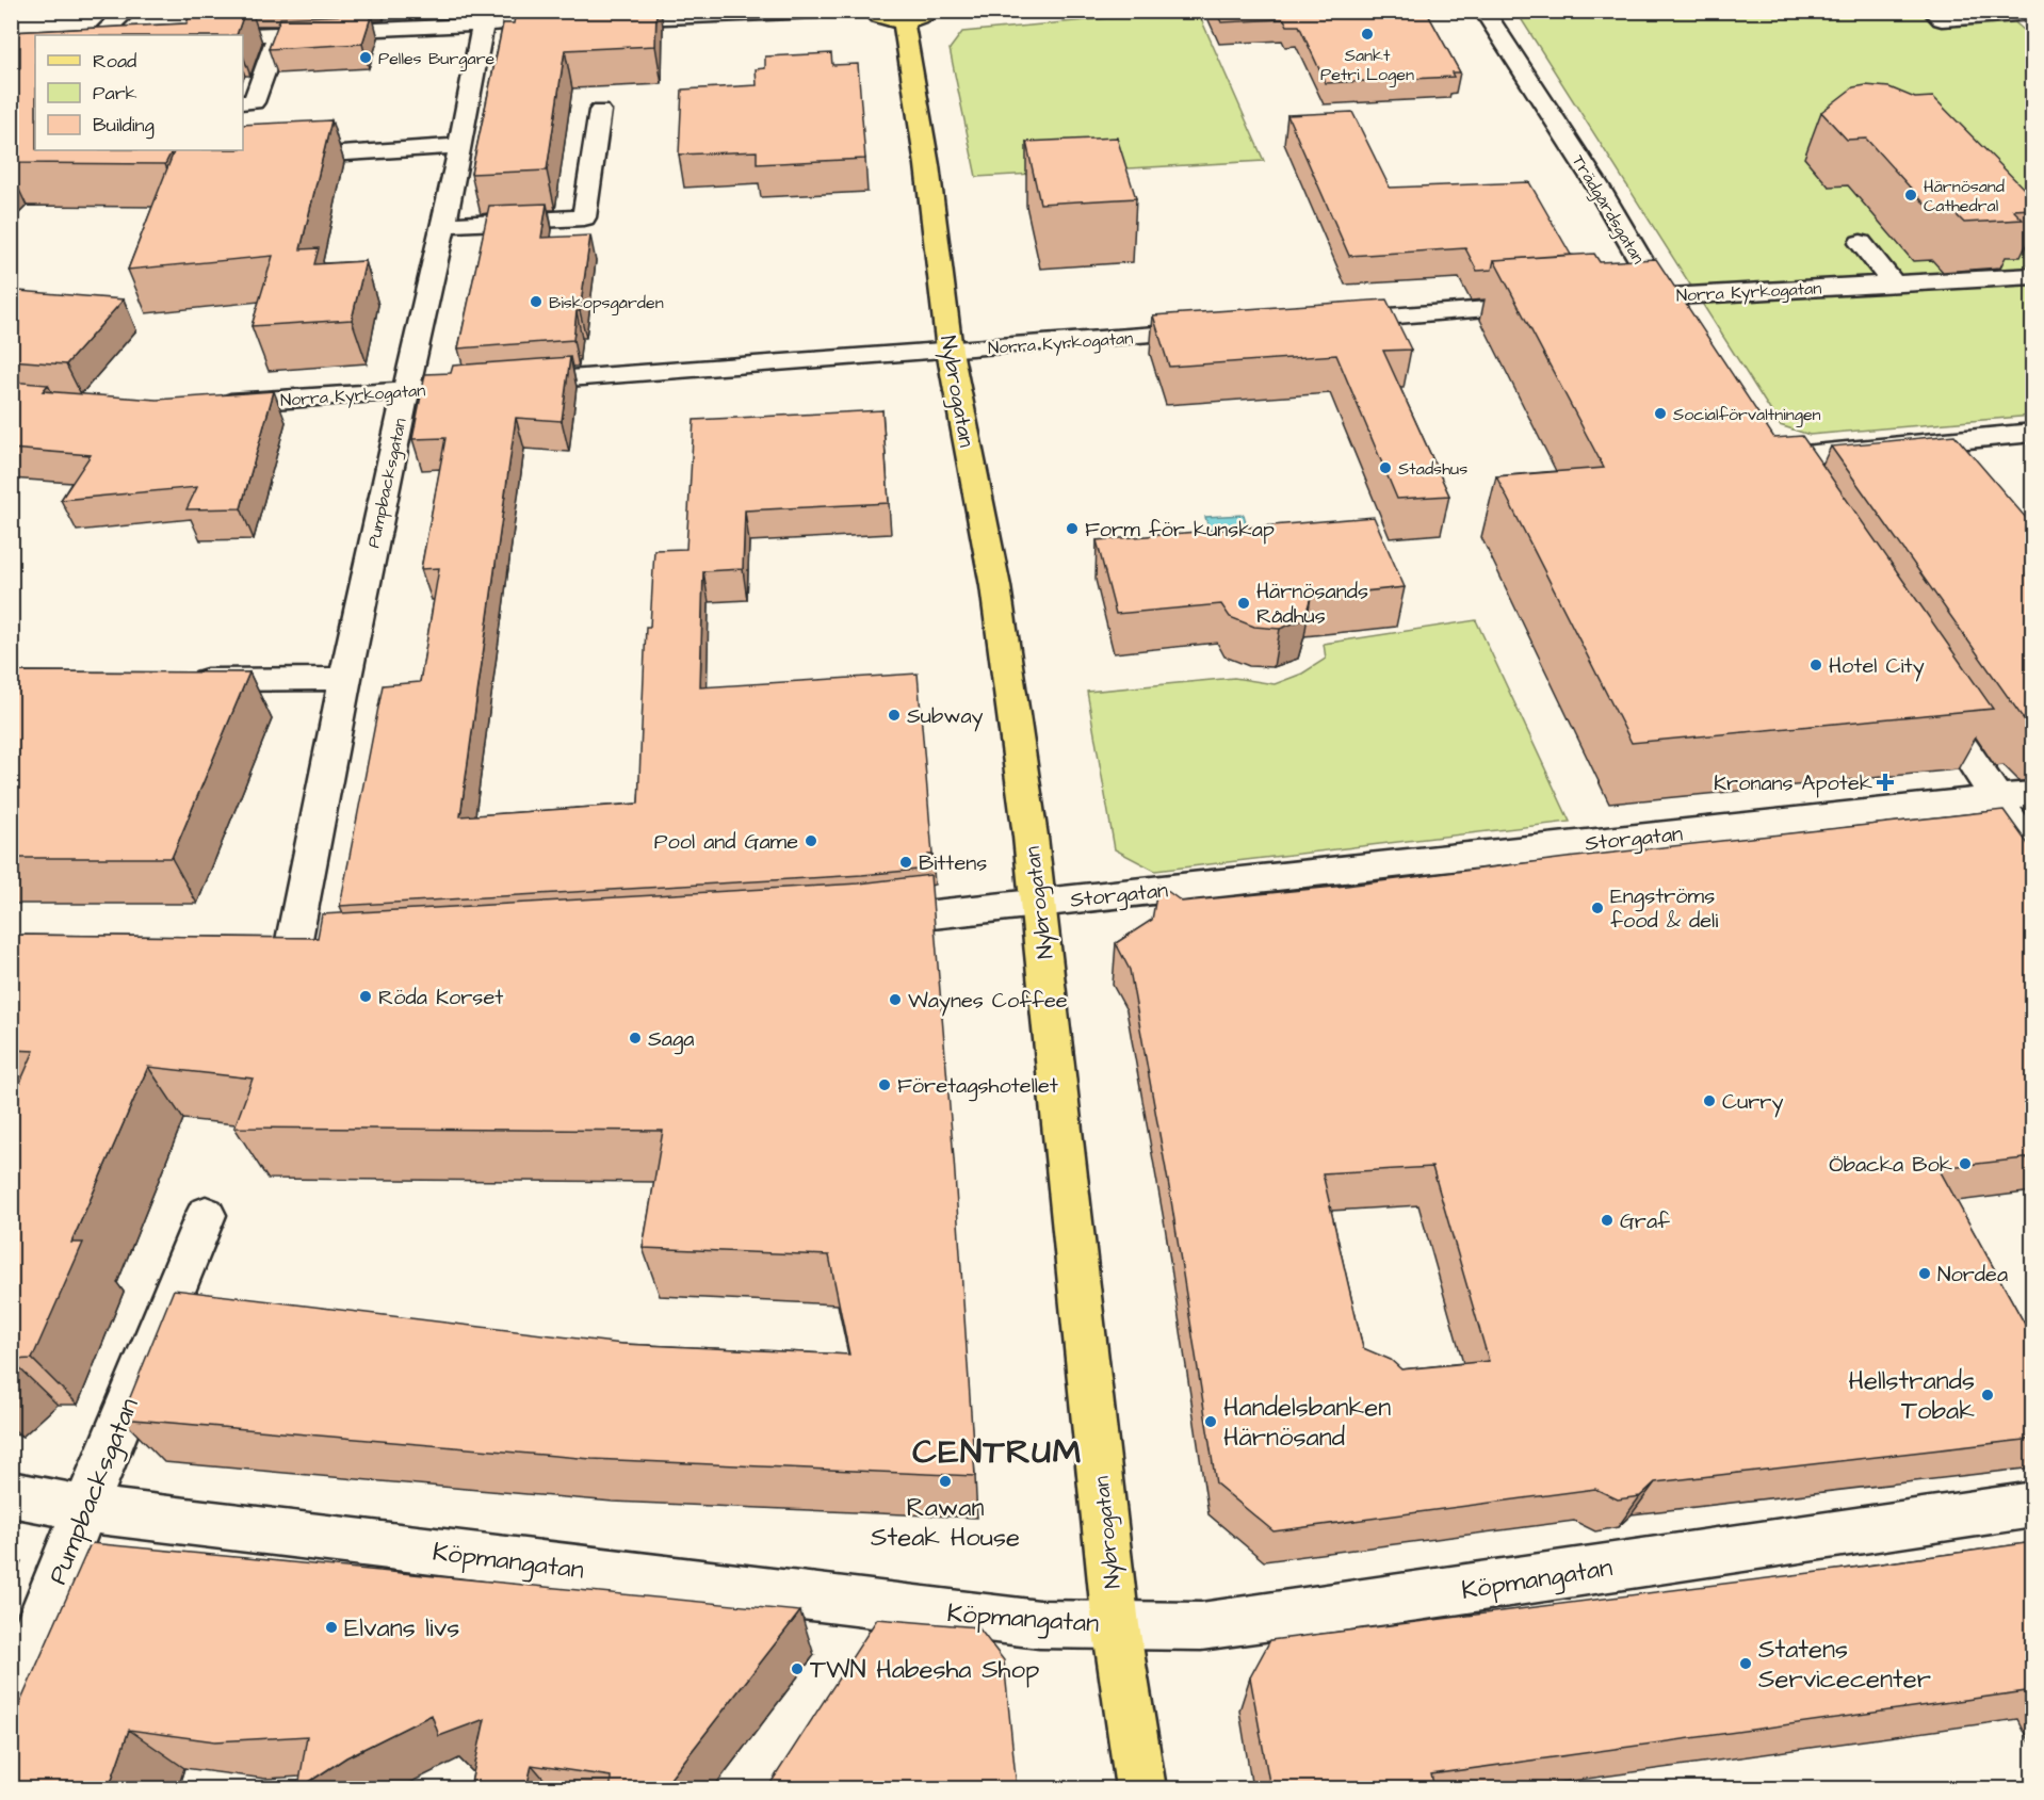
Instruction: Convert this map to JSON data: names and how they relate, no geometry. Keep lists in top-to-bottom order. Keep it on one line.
{"streets":{"main road":["Nybrogatan"],"street":["Trädgårdsgatan","Norra Kyrkogatan","Pumpbacksgatan","Storgatan","Köpmangatan"]},"crossings":[["Trädgårdsgatan","Norra Kyrkogatan"],["Norra Kyrkogatan","Nybrogatan"],["Norra Kyrkogatan","Pumpbacksgatan"],["Nybrogatan","Storgatan"],["Nybrogatan","Köpmangatan"],["Pumpbacksgatan","Köpmangatan"]],"districts":["CENTRUM"],"places":{"other":["Sankt Petri Logen","Pelles Burgare","Härnösand Cathedral","Biskopsgården","Socialförvaltningen","Stadshus","Form för kunskap","Härnösands Rådhus","Hotel City","Subway","Pool and Game","Bittens","Engströms food & deli","Röda Korset","Waynes Coffee","Saga","Företagshotellet","Curry","Öbacka Bok","Graf","Nordea","Hellstrands Tobak","Handelsbanken Härnösand","Rawan Steak House","Elvans livs","Statens Servicecenter","TWN Habesha Shop"],"health":["Kronans Apotek"]},"legend":["Road","Park","Building"]}
